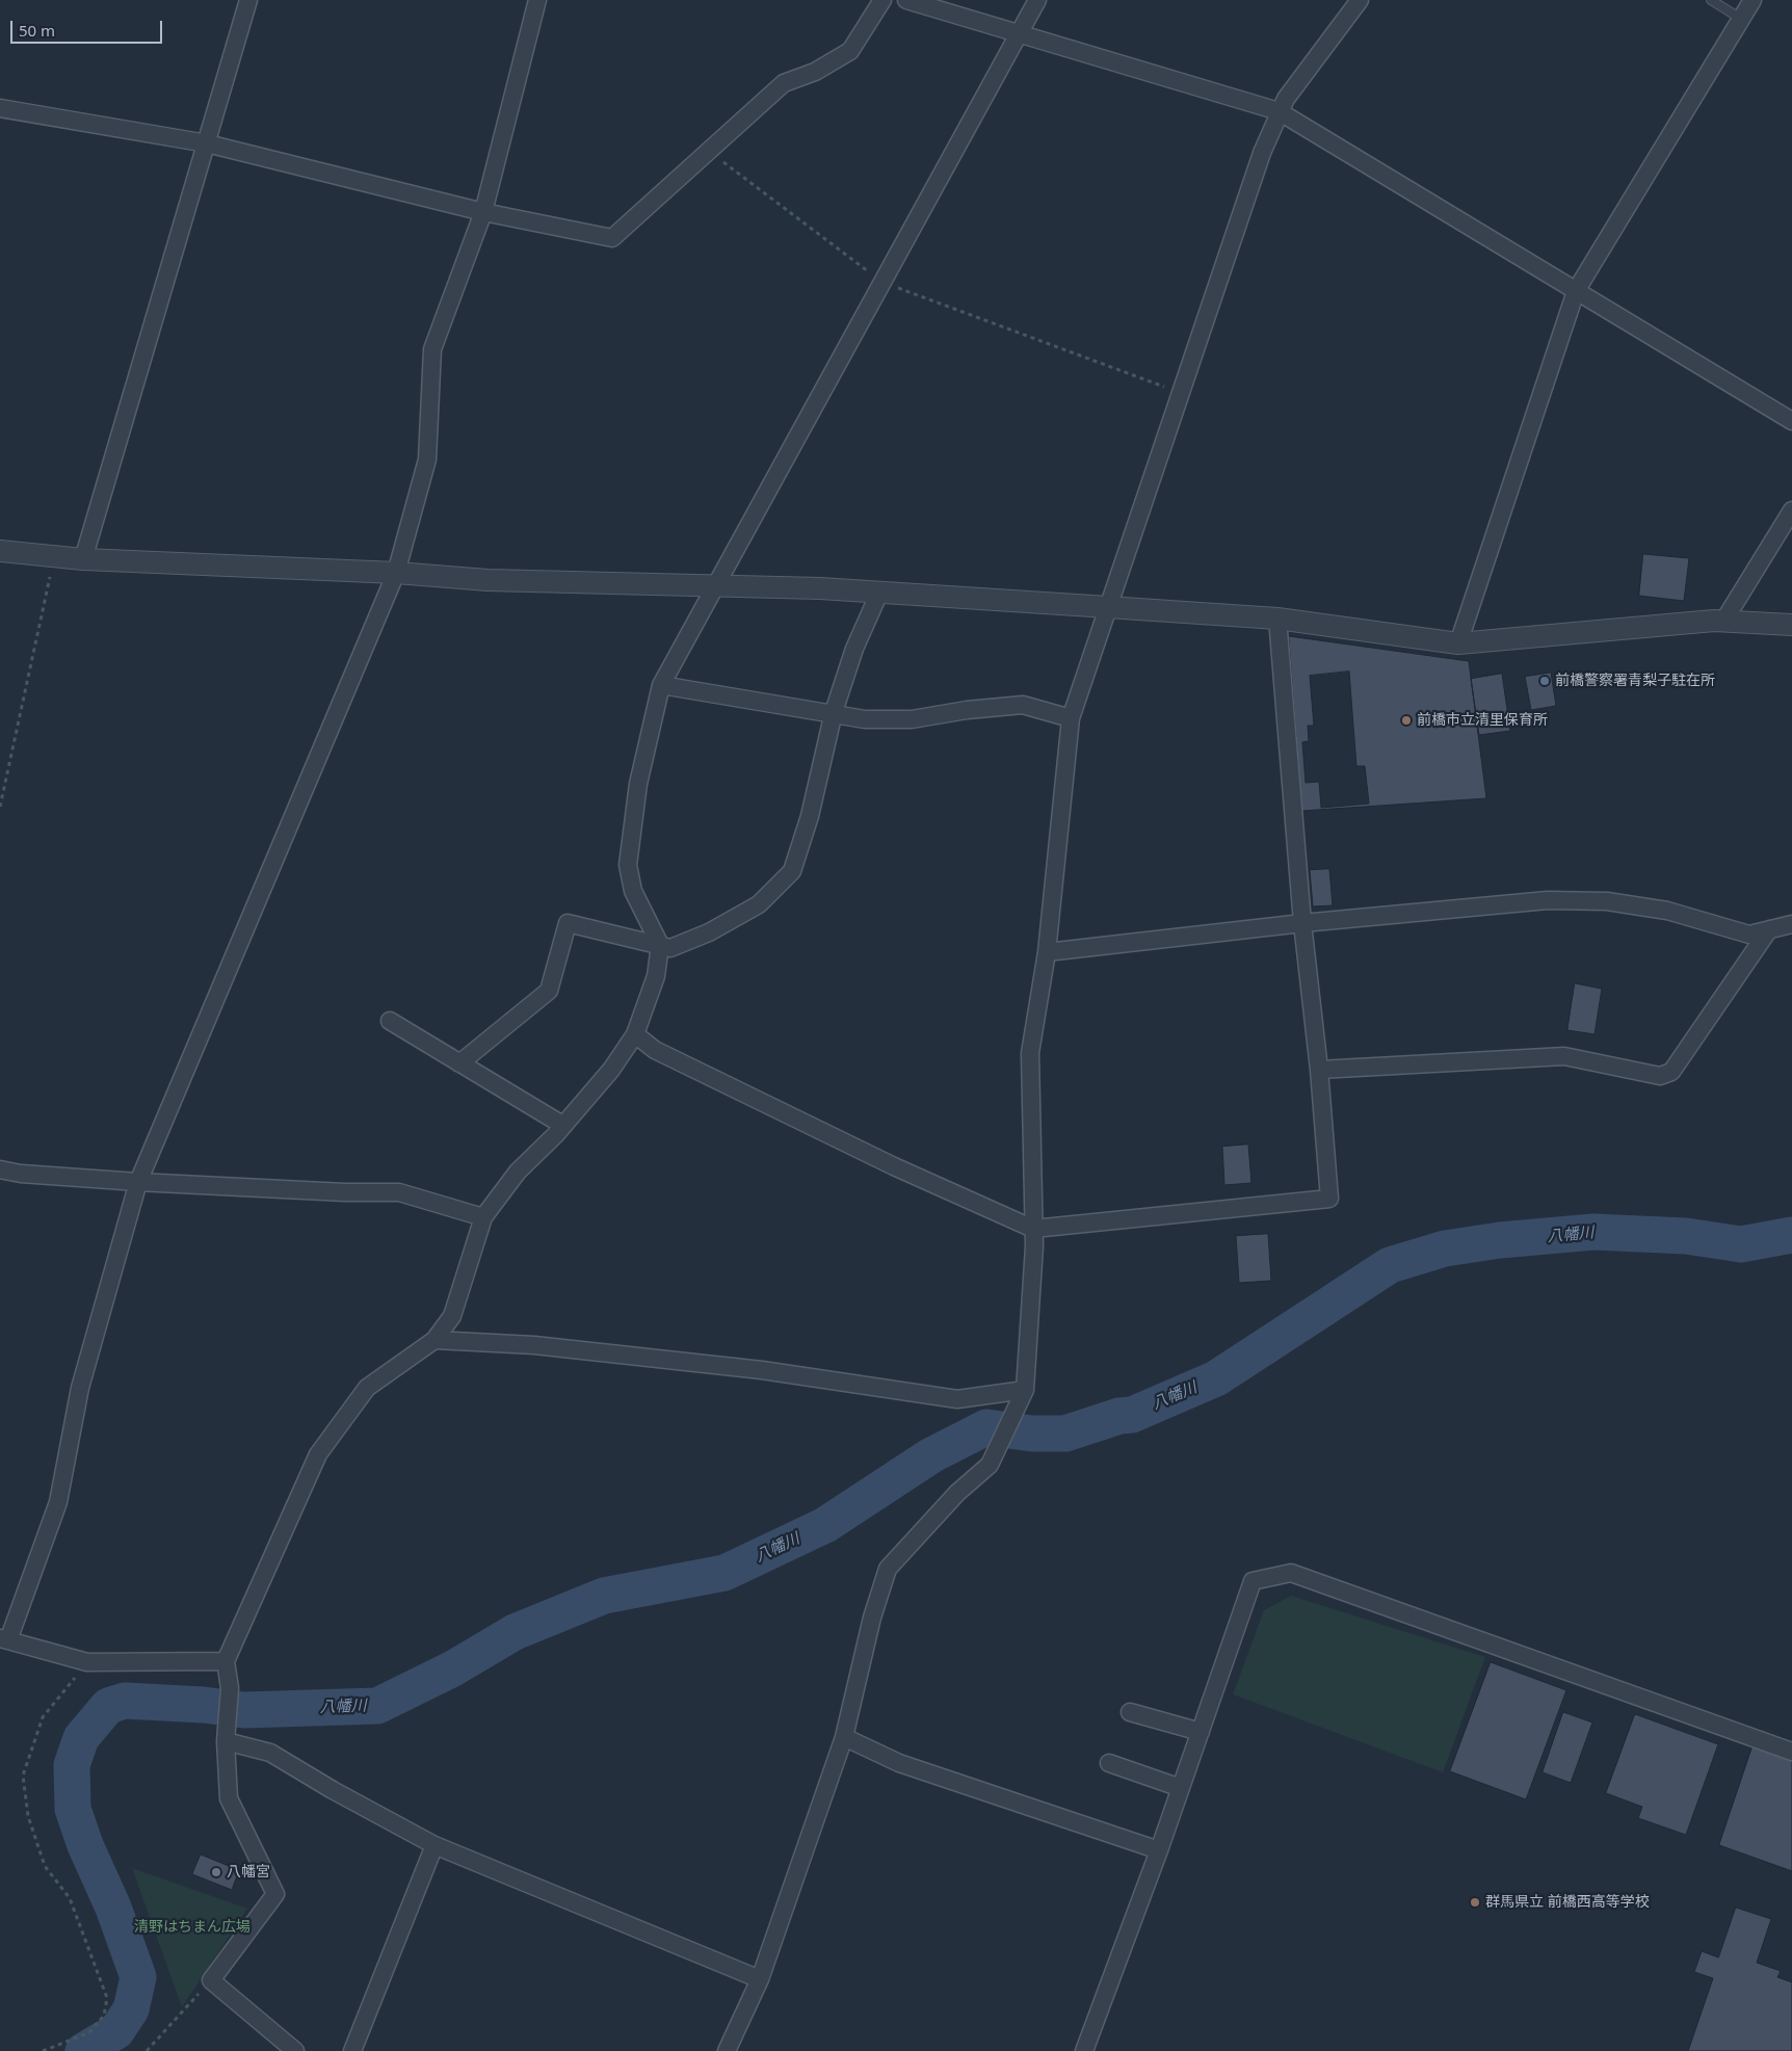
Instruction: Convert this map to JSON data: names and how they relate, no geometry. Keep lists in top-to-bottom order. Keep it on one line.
{"water":["八幡川"],"parks":["清野はちまん広場"],"places":["前橋警察署青梨子駐在所","前橋市立清里保育所","八幡宮","群馬県立 前橋西高等学校"],"scale_bar":"50 m"}
